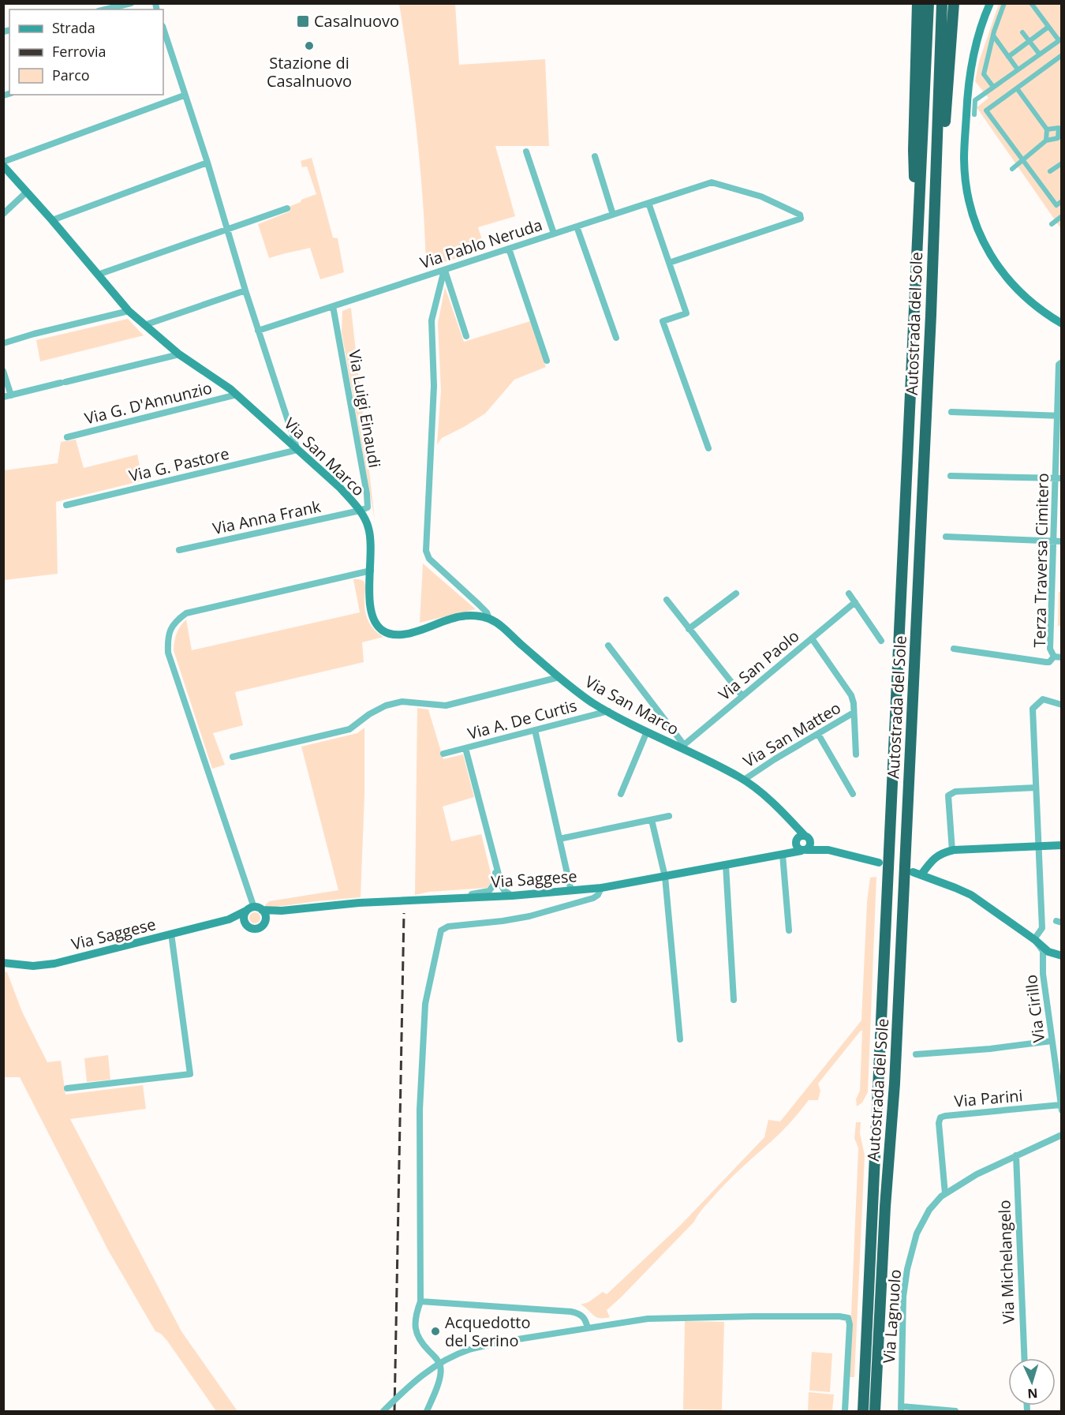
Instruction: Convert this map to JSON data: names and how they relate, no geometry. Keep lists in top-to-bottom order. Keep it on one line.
{"streets":{"highway":["Autostrada del Sole"],"main road":["Via San Marco","Via Saggese"],"street":["Via Pablo Neruda","Via G. D'Annunzio","Via Luigi Einaudi","Via G. Pastore","Via Anna Frank","Terza Traversa Cimitero","Via San Paolo","Via A. De Curtis","Via San Matteo","Via Cirillo","Via Parini","Via Michelangelo","Via Lagnuolo"]},"crossings":[["Via Pablo Neruda","Via Luigi Einaudi"],["Via G. D'Annunzio","Via San Marco"],["Via Luigi Einaudi","Via San Marco"],["Via Luigi Einaudi","Via Anna Frank"],["Via San Marco","Via G. Pastore"],["Via San Marco","Via Anna Frank"],["Via San Marco","Via San Paolo"],["Via San Marco","Via A. De Curtis"],["Via San Marco","Via San Matteo"],["Via San Marco","Via Saggese"],["Via Cirillo","Via Parini"],["Via Parini","Via Lagnuolo"],["Via Michelangelo","Via Lagnuolo"]],"places":{"transit":["Casalnuovo"],"other":["Stazione di Casalnuovo","Acquedotto del Serino"]},"legend":["Strada","Ferrovia","Parco"],"north":"bottom"}
